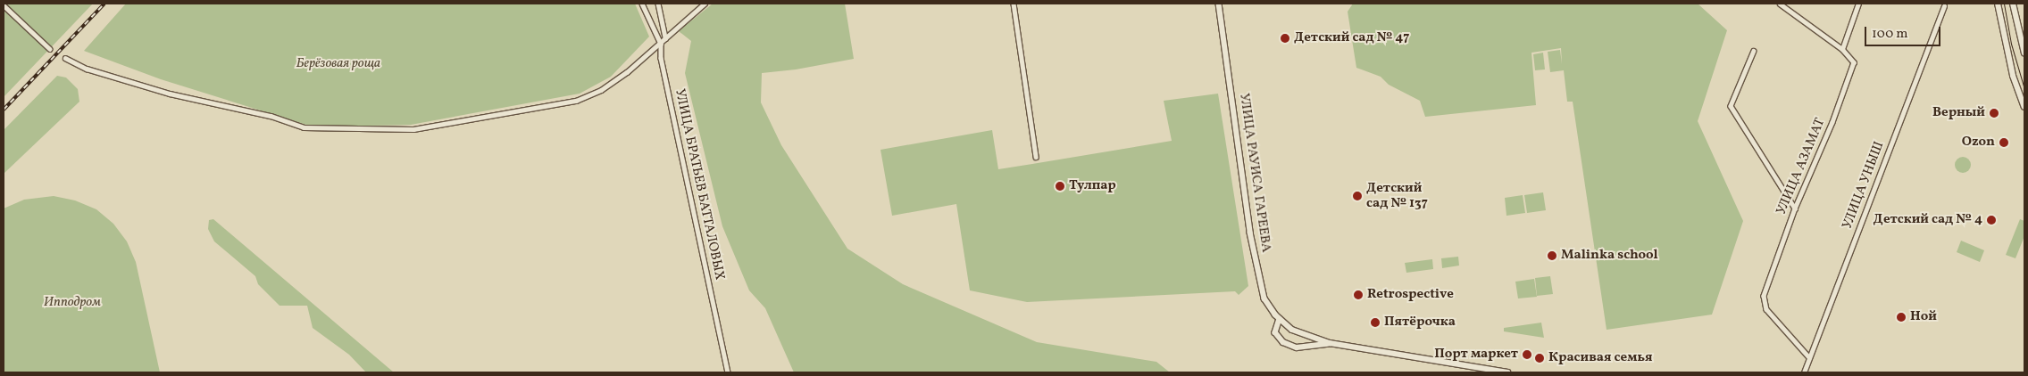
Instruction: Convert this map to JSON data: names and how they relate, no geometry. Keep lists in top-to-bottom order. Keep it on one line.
{"streets":{"street":["УЛИЦА АЗАМАТ","УЛИЦА РАУИСА ГАРЕЕВА","УЛИЦА БРАТЬЕВ БАТТАЛОВЫХ","УЛИЦА УНЫШ"]},"crossings":[["УЛИЦА АЗАМАТ","УЛИЦА УНЫШ"]],"parks":["Берёзовая роща","Ипподром"],"places":["Детский сад № 47","Верный","Ozon","Тулпар","Детский сад № 137","Детский сад № 4","Malinka school","Retrospective","Ной","Пятёрочка","Порт маркет","Красивая семья"],"scale_bar":"100 m"}
